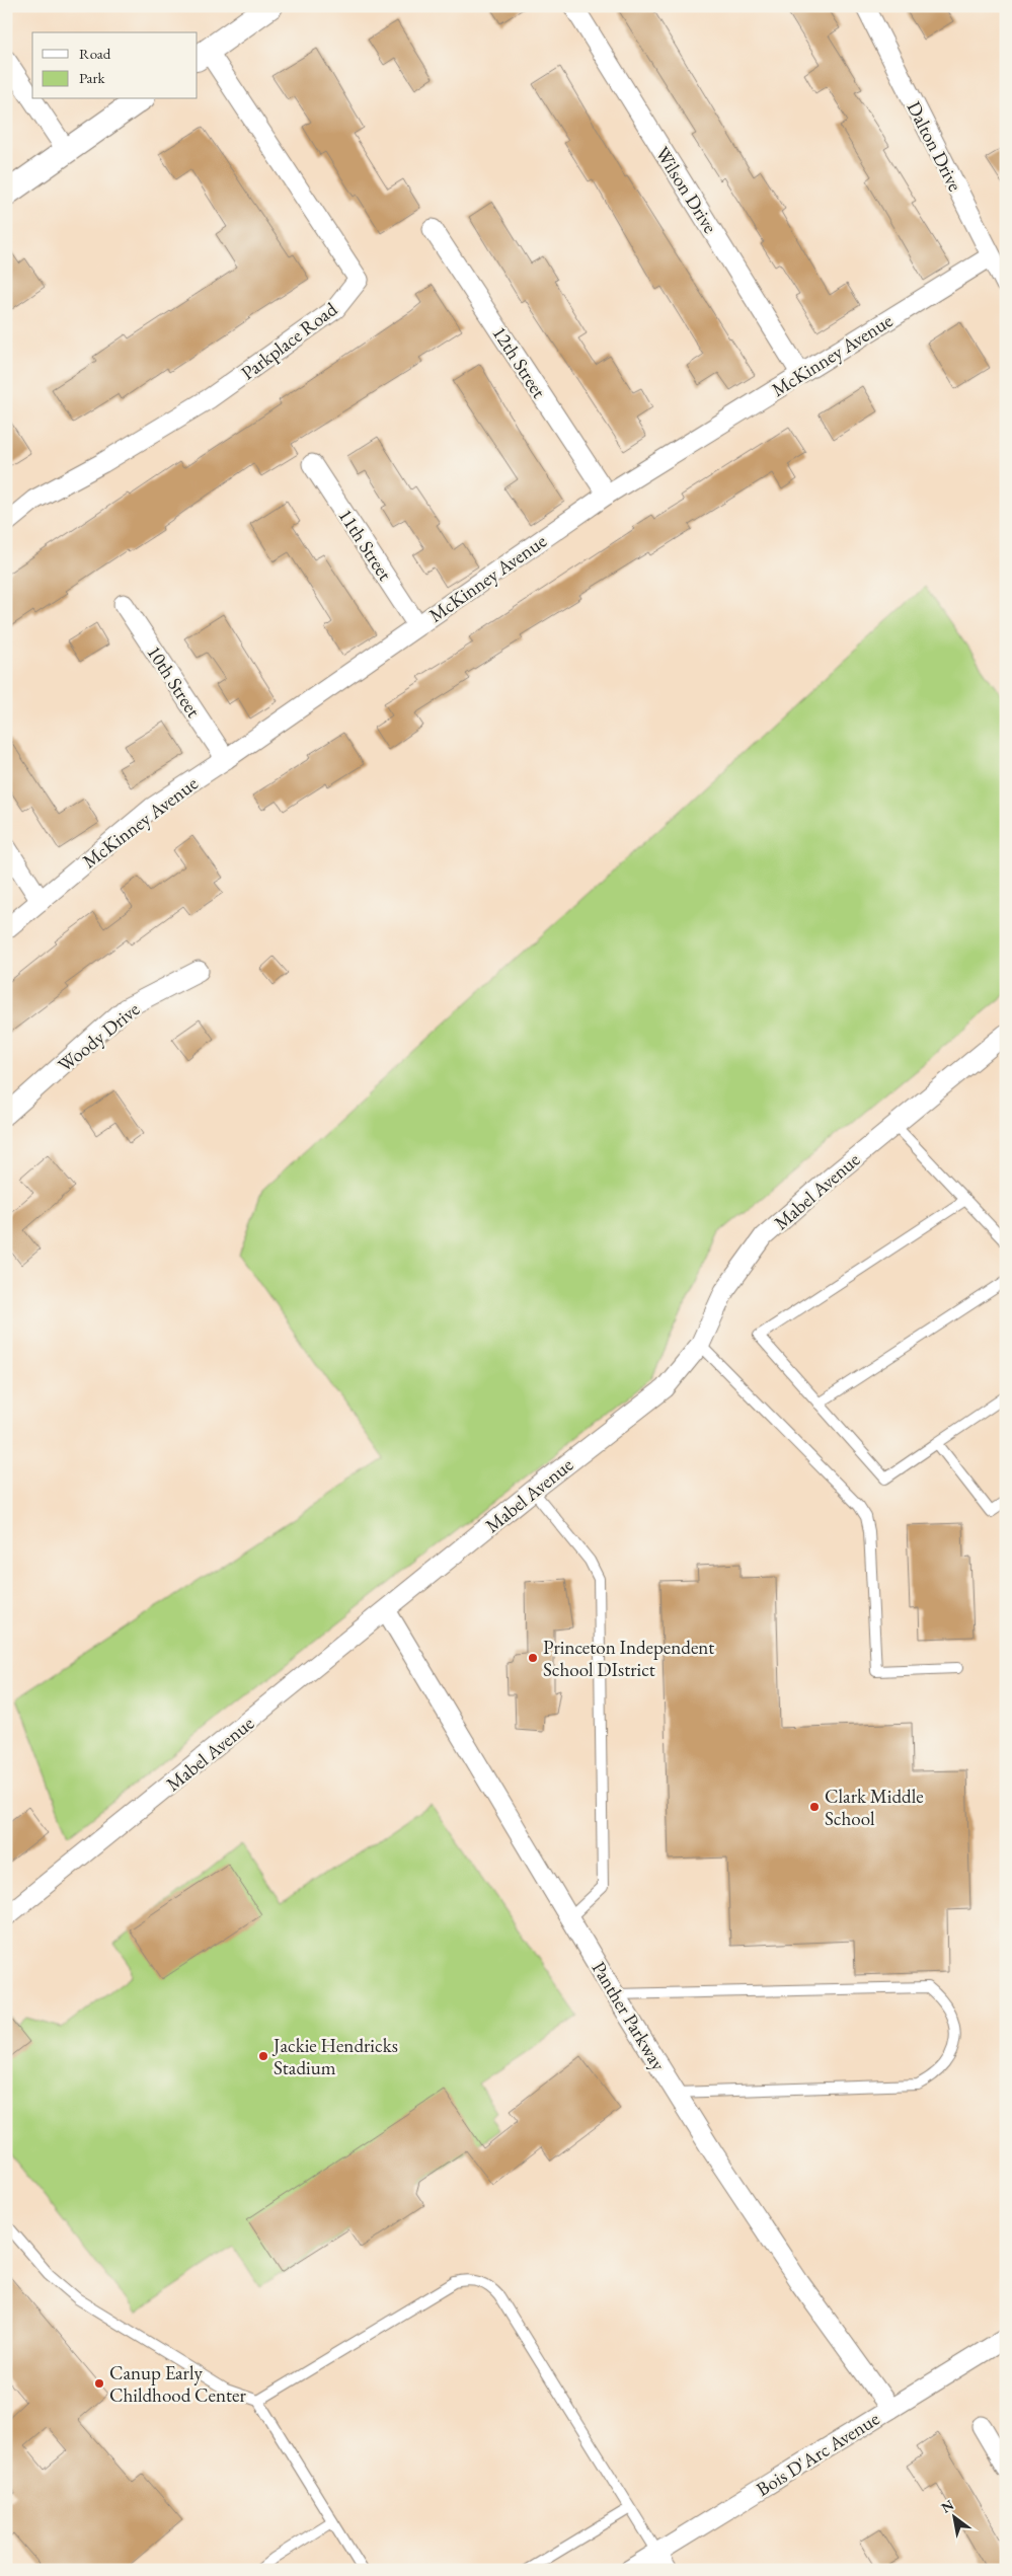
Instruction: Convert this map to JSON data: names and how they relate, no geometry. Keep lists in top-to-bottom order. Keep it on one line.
{"streets":{"street":["Dalton Drive","Wilson Drive","Parkplace Road","McKinney Avenue","12th Street","11th Street","10th Street","Woody Drive","Mabel Avenue","Panther Parkway","Bois D'Arc Avenue"]},"crossings":[["Dalton Drive","McKinney Avenue"],["Wilson Drive","McKinney Avenue"],["McKinney Avenue","12th Street"],["McKinney Avenue","11th Street"],["McKinney Avenue","10th Street"],["Mabel Avenue","Panther Parkway"],["Panther Parkway","Bois D'Arc Avenue"]],"places":["Princeton Independent School DIstrict","Clark Middle School","Jackie Hendricks Stadium","Canup Early Childhood Center"],"legend":["Road","Park"],"north":"top left"}
